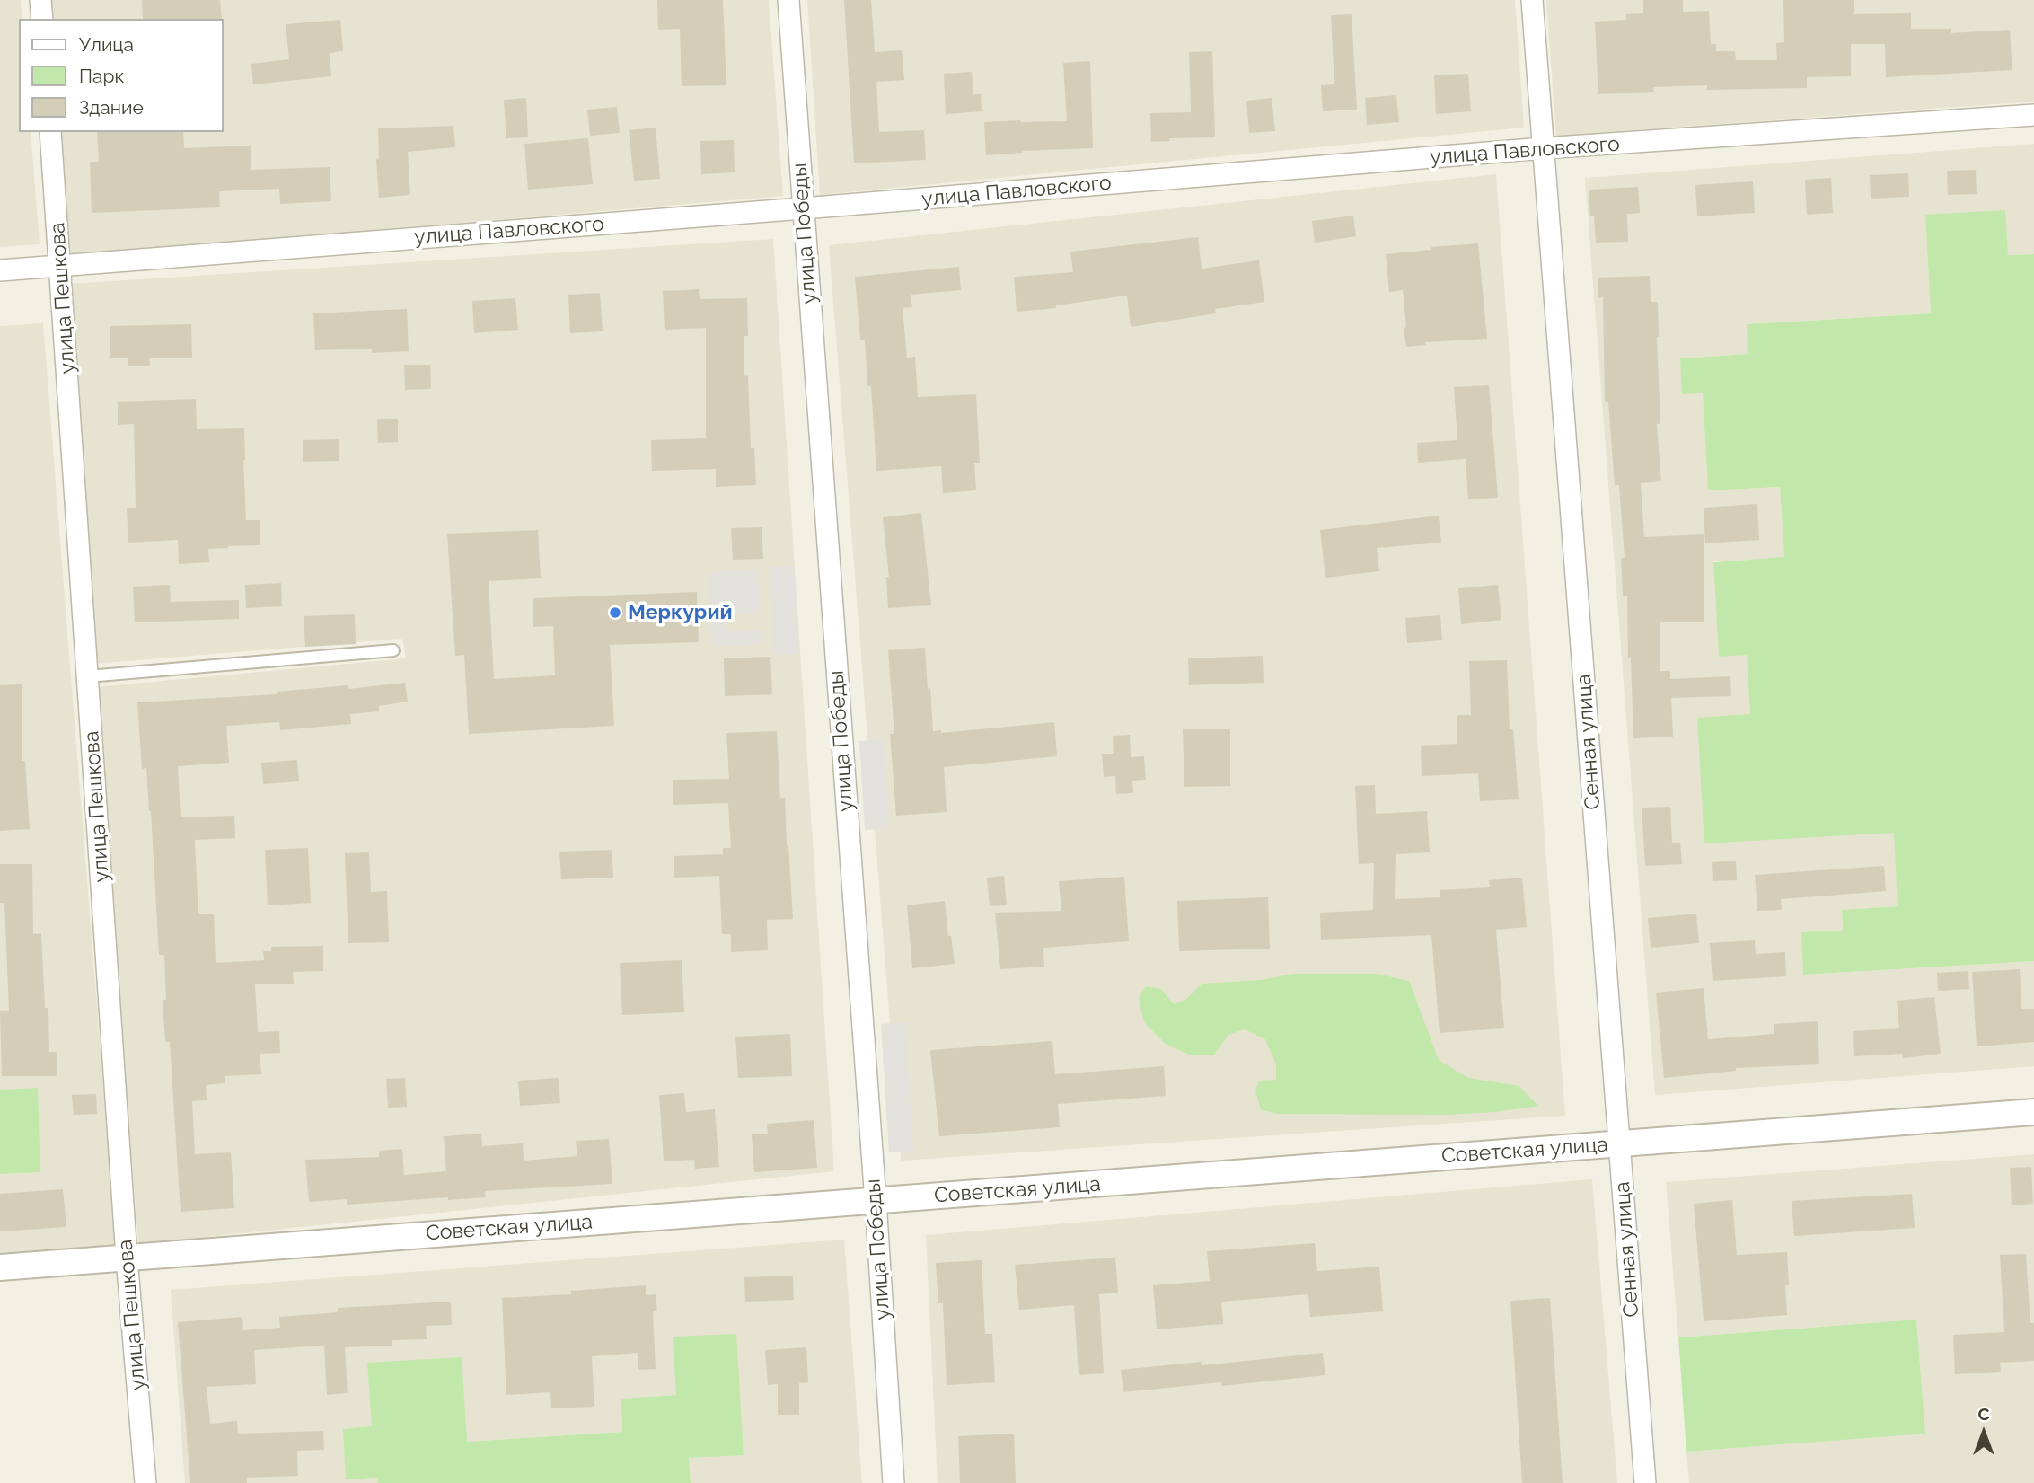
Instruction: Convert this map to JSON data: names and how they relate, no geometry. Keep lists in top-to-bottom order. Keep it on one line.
{"streets":{"street":["улица Павловского","улица Победы","улица Пешкова","Сенная улица","Советская улица"]},"crossings":[["улица Павловского","улица Победы"],["улица Павловского","улица Пешкова"],["улица Павловского","Сенная улица"],["улица Победы","Советская улица"],["улица Пешкова","Советская улица"],["Сенная улица","Советская улица"]],"places":["Меркурий"],"legend":["Улица","Парк","Здание"],"north":"top"}
